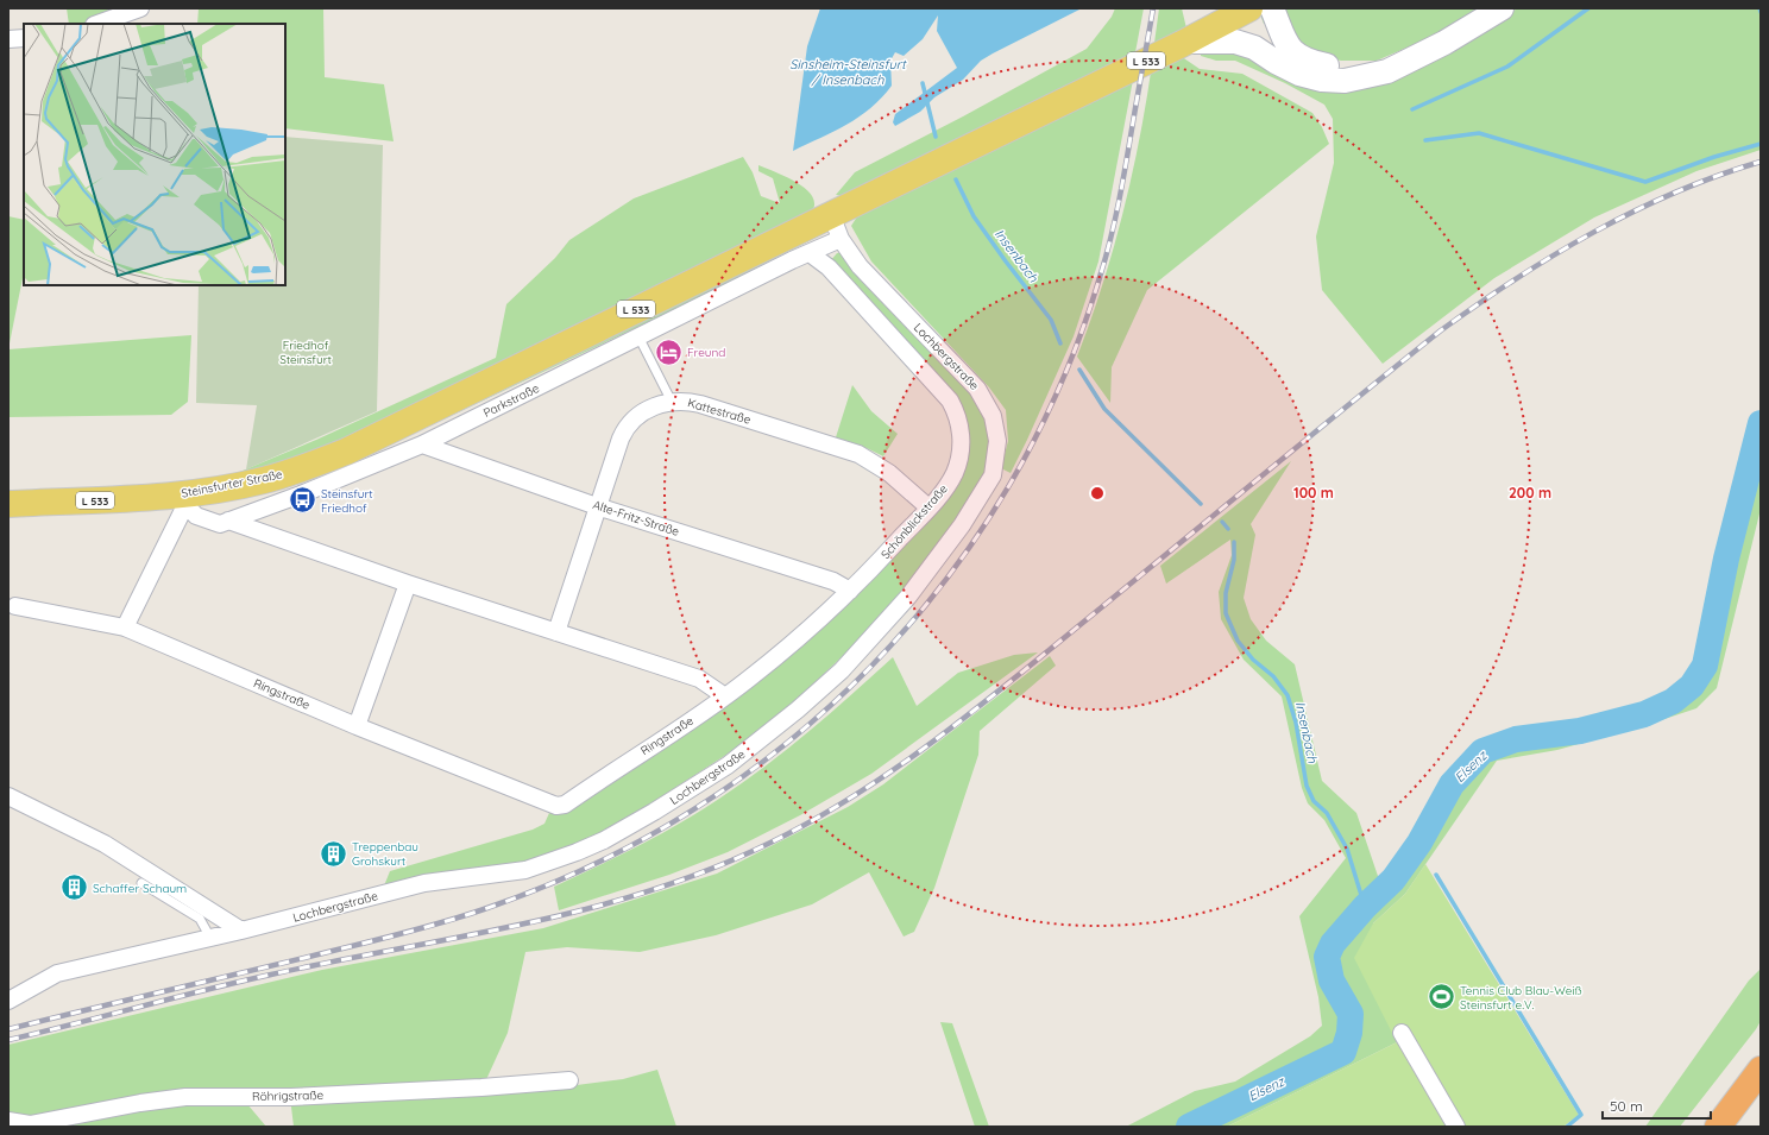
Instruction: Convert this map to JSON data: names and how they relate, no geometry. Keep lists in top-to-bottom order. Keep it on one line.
{"streets":{"main road":["L 533","Steinsfurter Straße"],"street":["Lochbergstraße","Parkstraße","Kattestraße","Alte-Fritz-Straße","Schönblickstraße","Ringstraße","Röhrigstraße"]},"crossings":[["L 533","Lochbergstraße"],["L 533","Steinsfurter Straße"],["Lochbergstraße","Parkstraße"],["Lochbergstraße","Steinsfurter Straße"],["Parkstraße","Steinsfurter Straße"],["Parkstraße","Alte-Fritz-Straße"],["Parkstraße","Schönblickstraße"],["Kattestraße","Alte-Fritz-Straße"],["Kattestraße","Schönblickstraße"],["Alte-Fritz-Straße","Schönblickstraße"],["Schönblickstraße","Ringstraße"]],"water":["Sinsheim-Steinsfurt / Insenbach","Insenbach","Elsenz"],"parks":["Friedhof Steinsfurt"],"places":{"hotel":["Freund"],"bus stop":["Steinsfurt Friedhof"],"building":["Treppenbau Grohskurt","Schaffer Schaum"],"sports":["Tennis Club Blau-Weiß Steinsfurt e.V."]},"scale_bar":"50 m","rings":["100 m","200 m"]}
